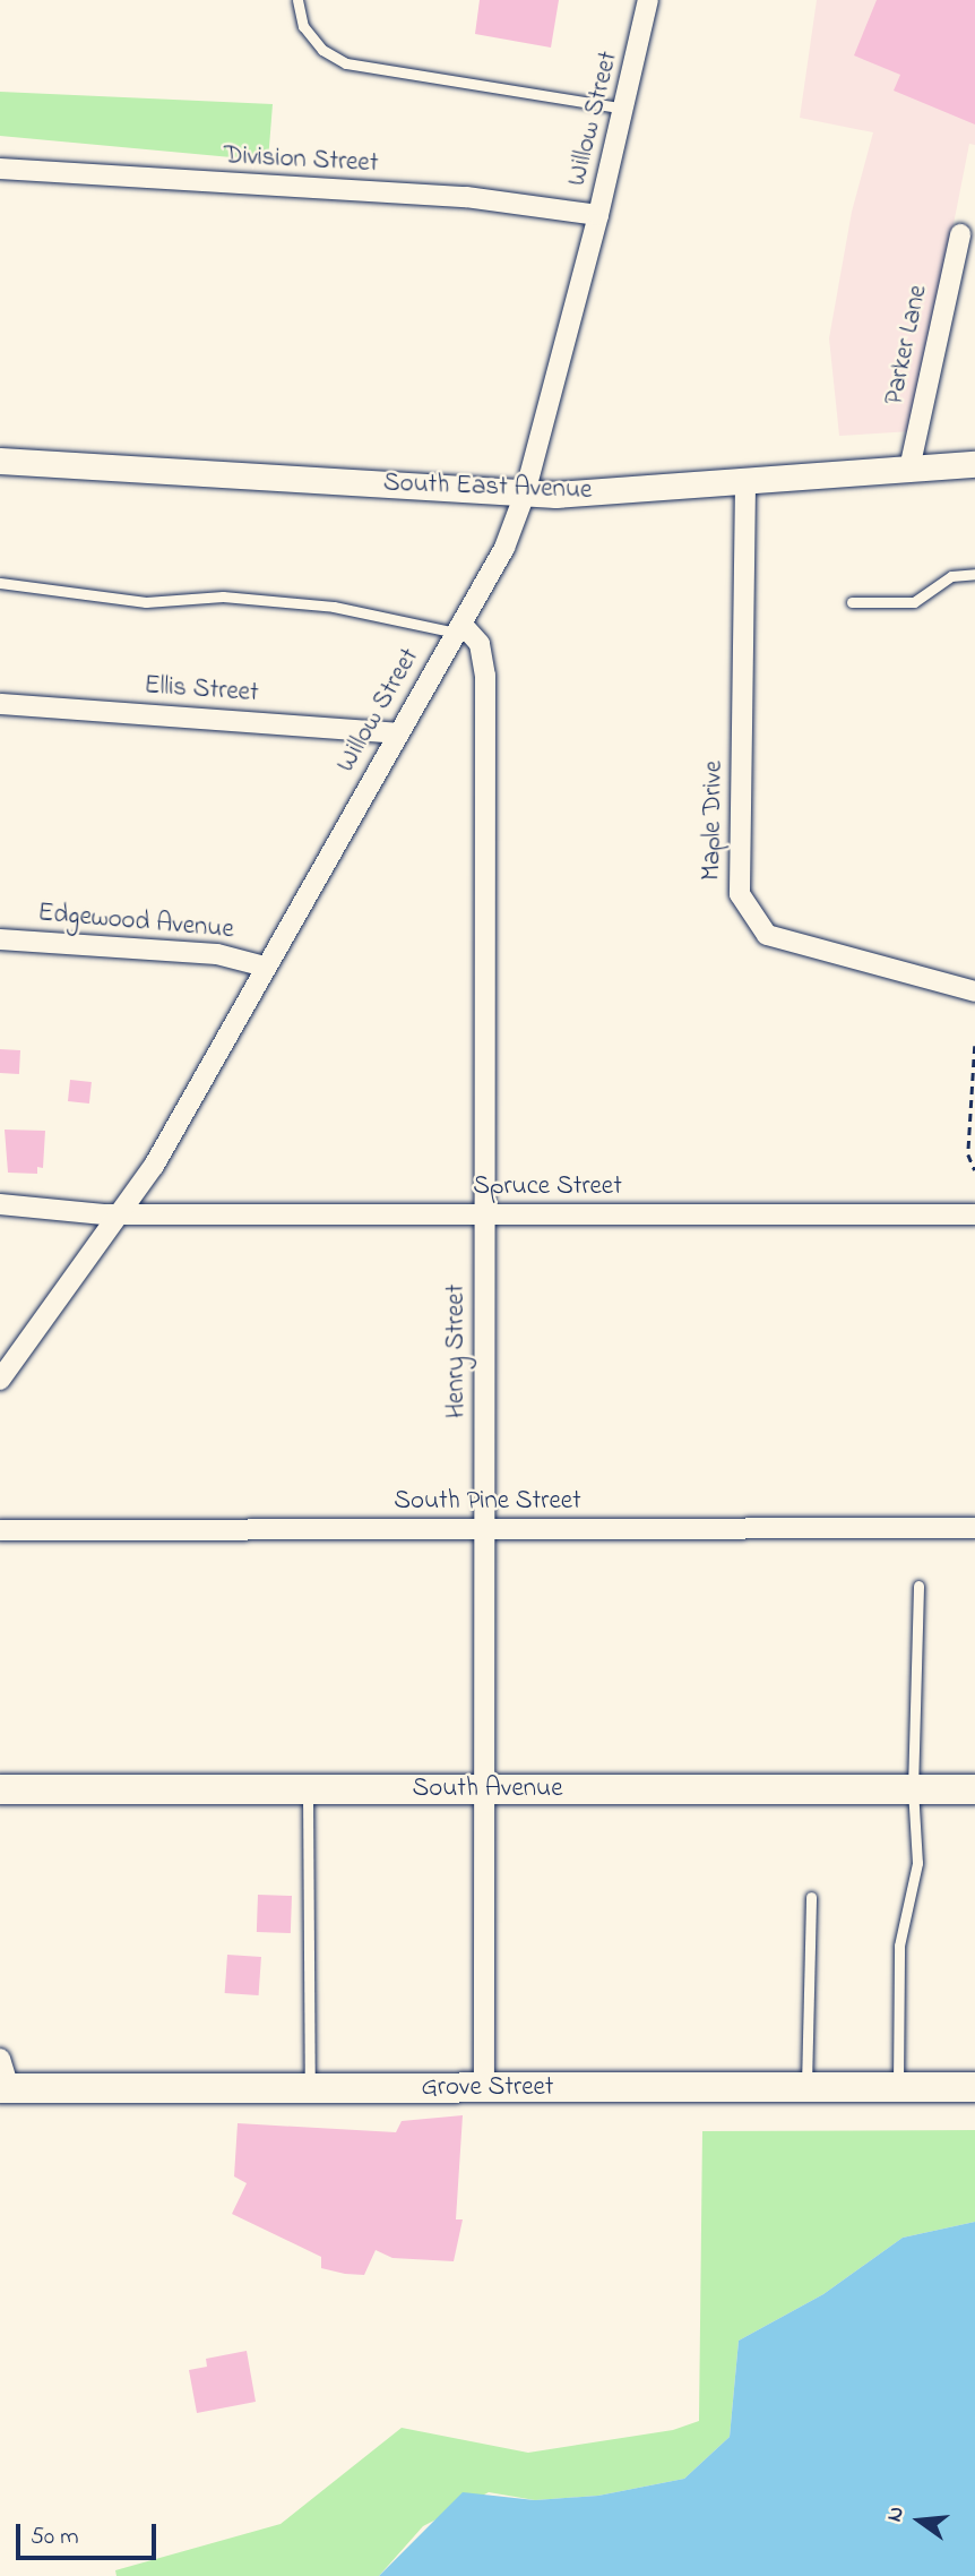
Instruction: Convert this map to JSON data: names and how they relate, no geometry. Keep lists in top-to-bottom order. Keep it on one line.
{"streets":{"main road":["South Avenue","Grove Street"],"street":["Willow Street","Division Street","Parker Lane","South East Avenue","Ellis Street","Maple Drive","Edgewood Avenue","Spruce Street","Henry Street","South Pine Street"]},"crossings":[["Willow Street","Division Street"],["Willow Street","South East Avenue"],["Willow Street","Ellis Street"],["Willow Street","Edgewood Avenue"],["Willow Street","Spruce Street"],["Willow Street","Henry Street"],["Parker Lane","South East Avenue"],["South East Avenue","Maple Drive"],["Spruce Street","Henry Street"],["Henry Street","South Pine Street"],["Henry Street","South Avenue"],["Henry Street","Grove Street"]],"scale_bar":"50 m","north":"left"}
